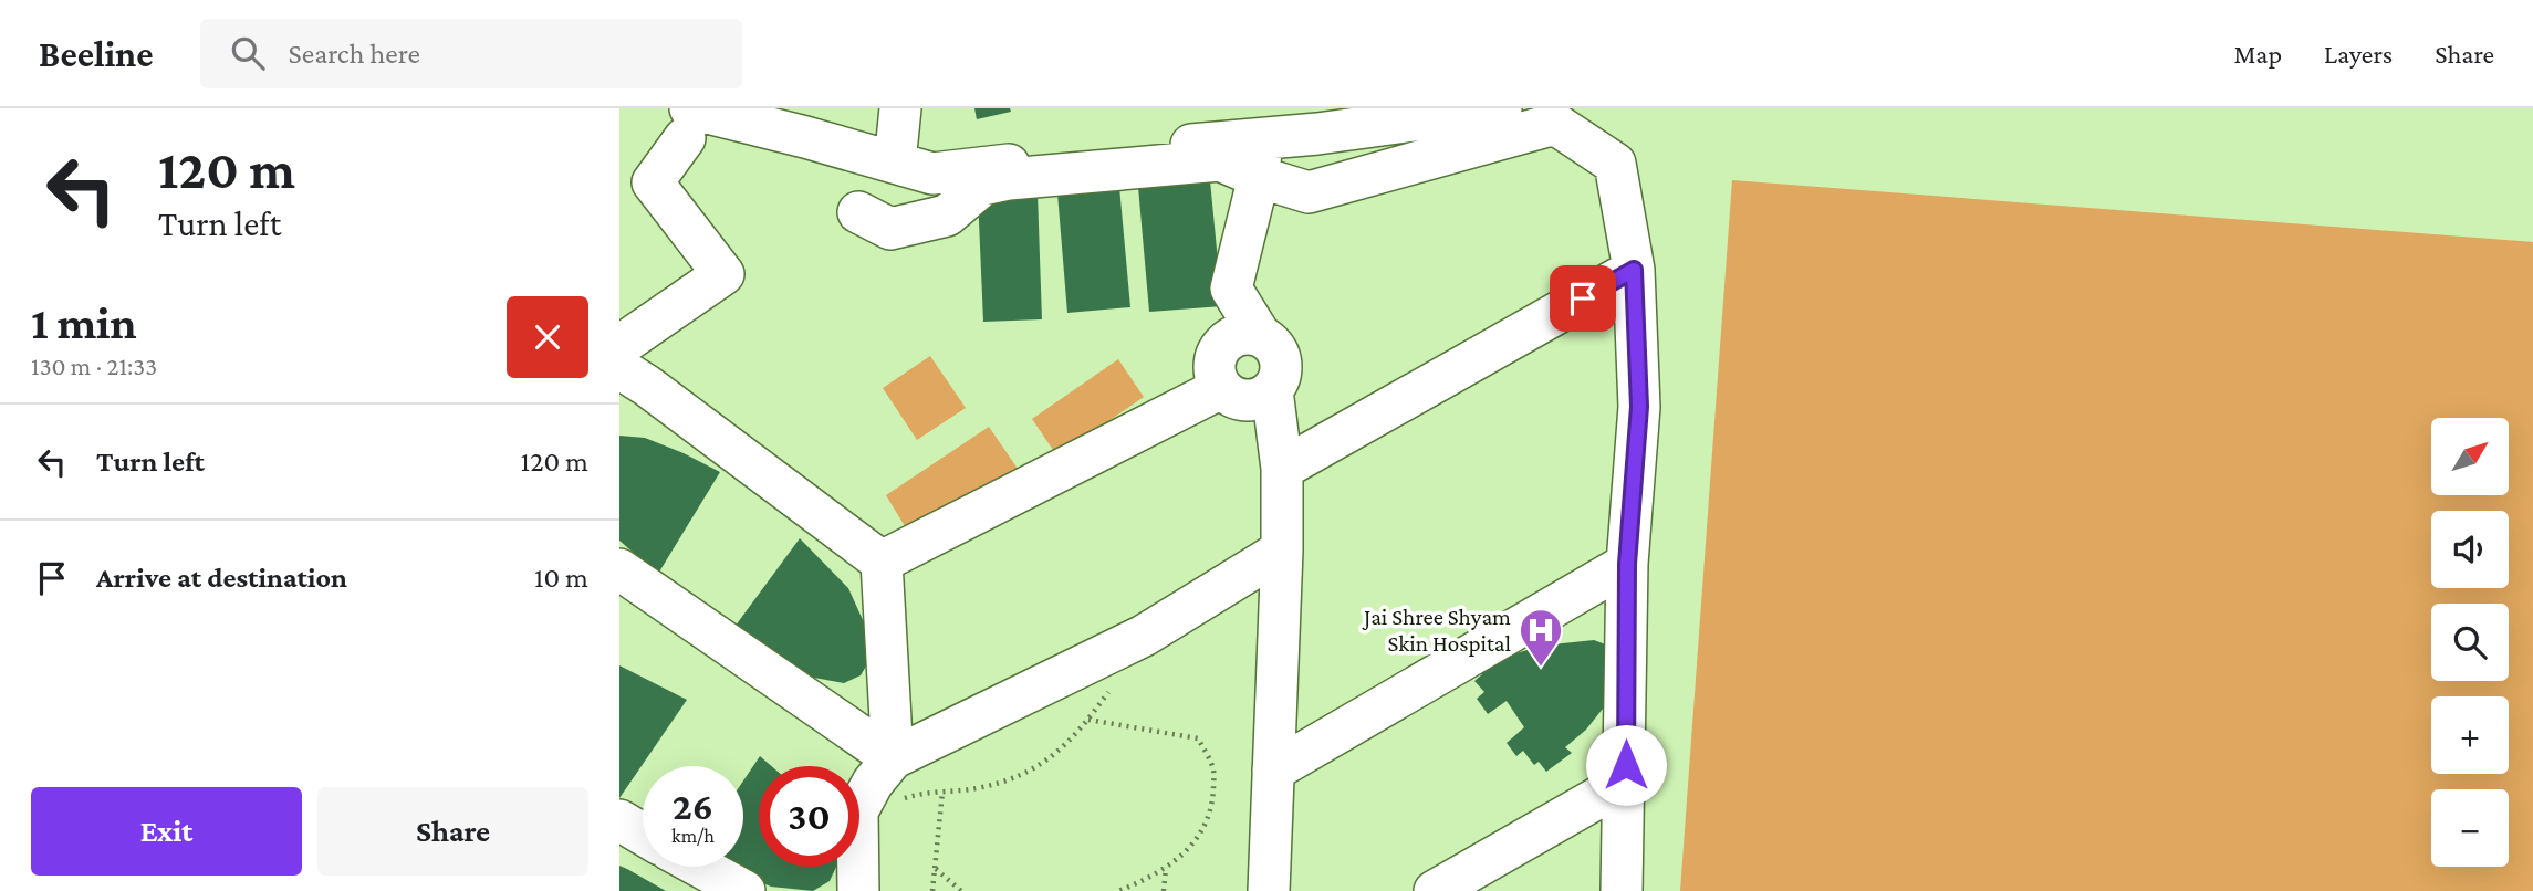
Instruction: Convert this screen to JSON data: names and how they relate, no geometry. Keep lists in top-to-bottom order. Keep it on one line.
{"places":{"hospital":["Jai Shree Shyam Skin Hospital"]},"north":"top right","page":{"header":"Beeline","search":"Search here","nav":["Map","Layers","Share"],"turn":["120 m","Turn left"],"heading":["1 min","130 m · 21:33"],"list":[{"name":"Turn left","value":"120 m"},{"name":"Arrive at destination","value":"10 m"}],"map_buttons":["+","−"],"speed":"26 km/h","limit":"30","buttons":["Exit","Share"]}}
